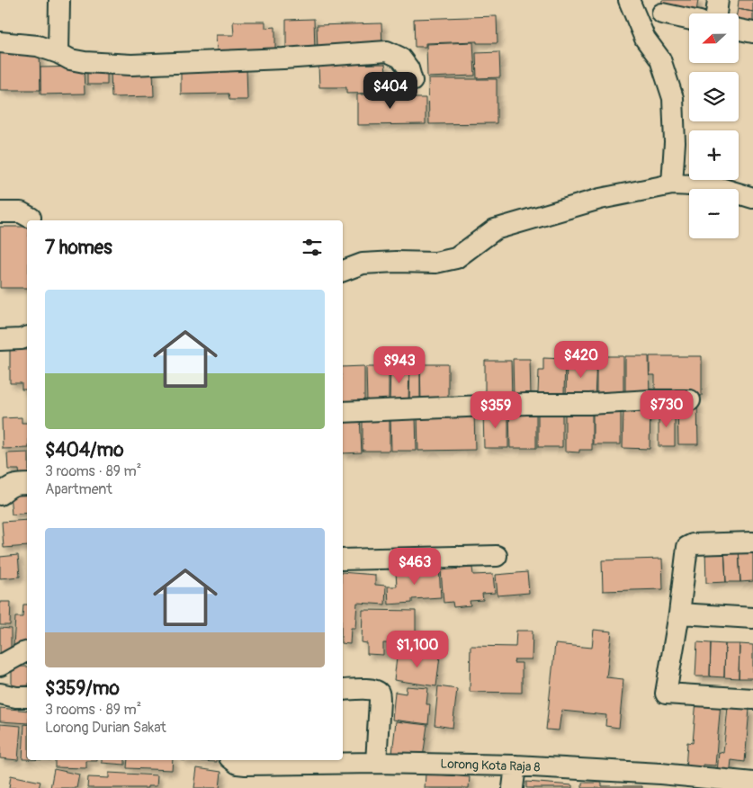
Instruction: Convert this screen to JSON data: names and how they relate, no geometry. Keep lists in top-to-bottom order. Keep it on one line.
{"streets":{"street":["Lorong Kota Raja 8"]},"north":"left","page":{"map_buttons":["+","−"],"price":["$404","$420","$943","$730","$359","$463","$1,100"],"heading":"7 homes","list":[{"name":"$404/mo","note":"3 rooms · 89 m² · Apartment"},{"name":"$359/mo","note":"3 rooms · 89 m² · Lorong Durian Sakat"}]}}
